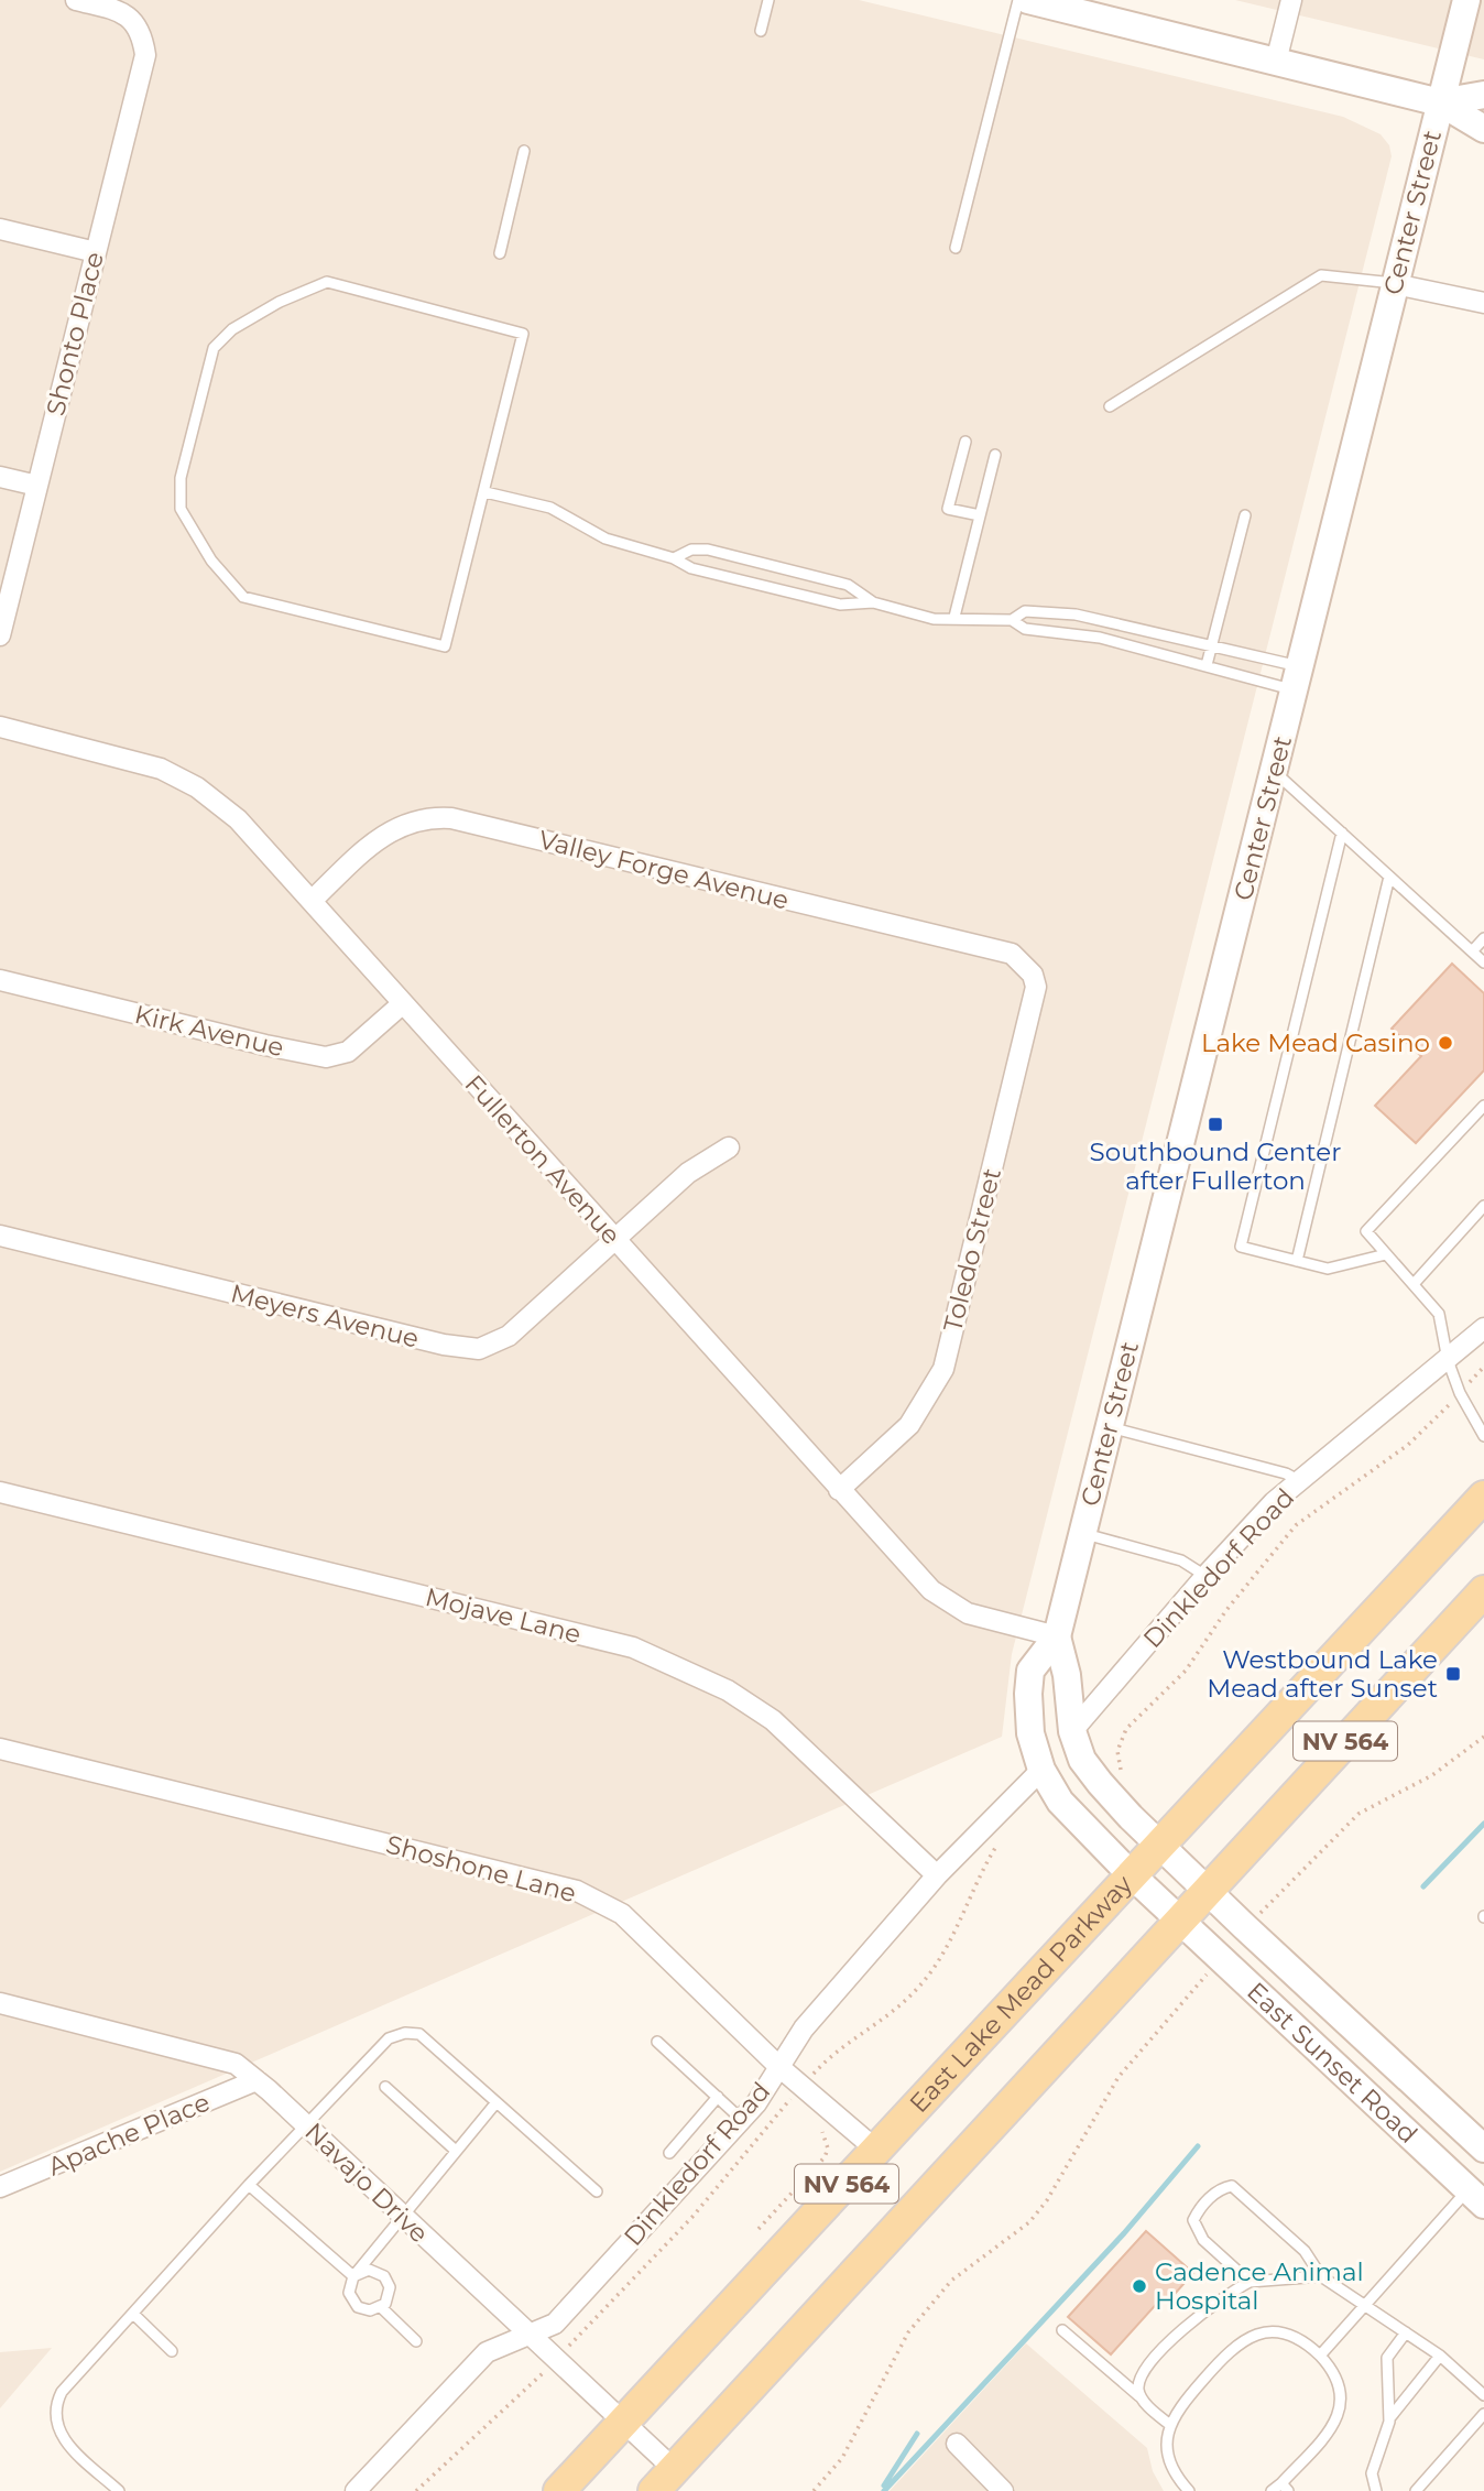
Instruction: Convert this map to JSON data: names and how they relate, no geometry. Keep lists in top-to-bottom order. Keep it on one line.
{"streets":{"main road":["NV 564","East Lake Mead Parkway"],"street":["Center Street","Shonto Place","Valley Forge Avenue","Kirk Avenue","Fullerton Avenue","Toledo Street","Meyers Avenue","Dinkledorf Road","Mojave Lane","Shoshone Lane","East Sunset Road","Apache Place","Navajo Drive"]},"crossings":[["Center Street","Fullerton Avenue"],["Center Street","Dinkledorf Road"],["Center Street","NV 564"],["Center Street","East Lake Mead Parkway"],["Center Street","East Sunset Road"],["Valley Forge Avenue","Fullerton Avenue"],["Valley Forge Avenue","Toledo Street"],["Kirk Avenue","Fullerton Avenue"],["Fullerton Avenue","Toledo Street"],["Fullerton Avenue","Meyers Avenue"],["Dinkledorf Road","Mojave Lane"],["Dinkledorf Road","Shoshone Lane"],["Dinkledorf Road","Navajo Drive"],["NV 564","East Sunset Road"],["NV 564","Navajo Drive"],["Shoshone Lane","East Lake Mead Parkway"],["East Lake Mead Parkway","Navajo Drive"],["Apache Place","Navajo Drive"]],"places":{"other":["Lake Mead Casino","Cadence Animal Hospital"],"transit":["Southbound Center after Fullerton","Westbound Lake Mead after Sunset"]}}
